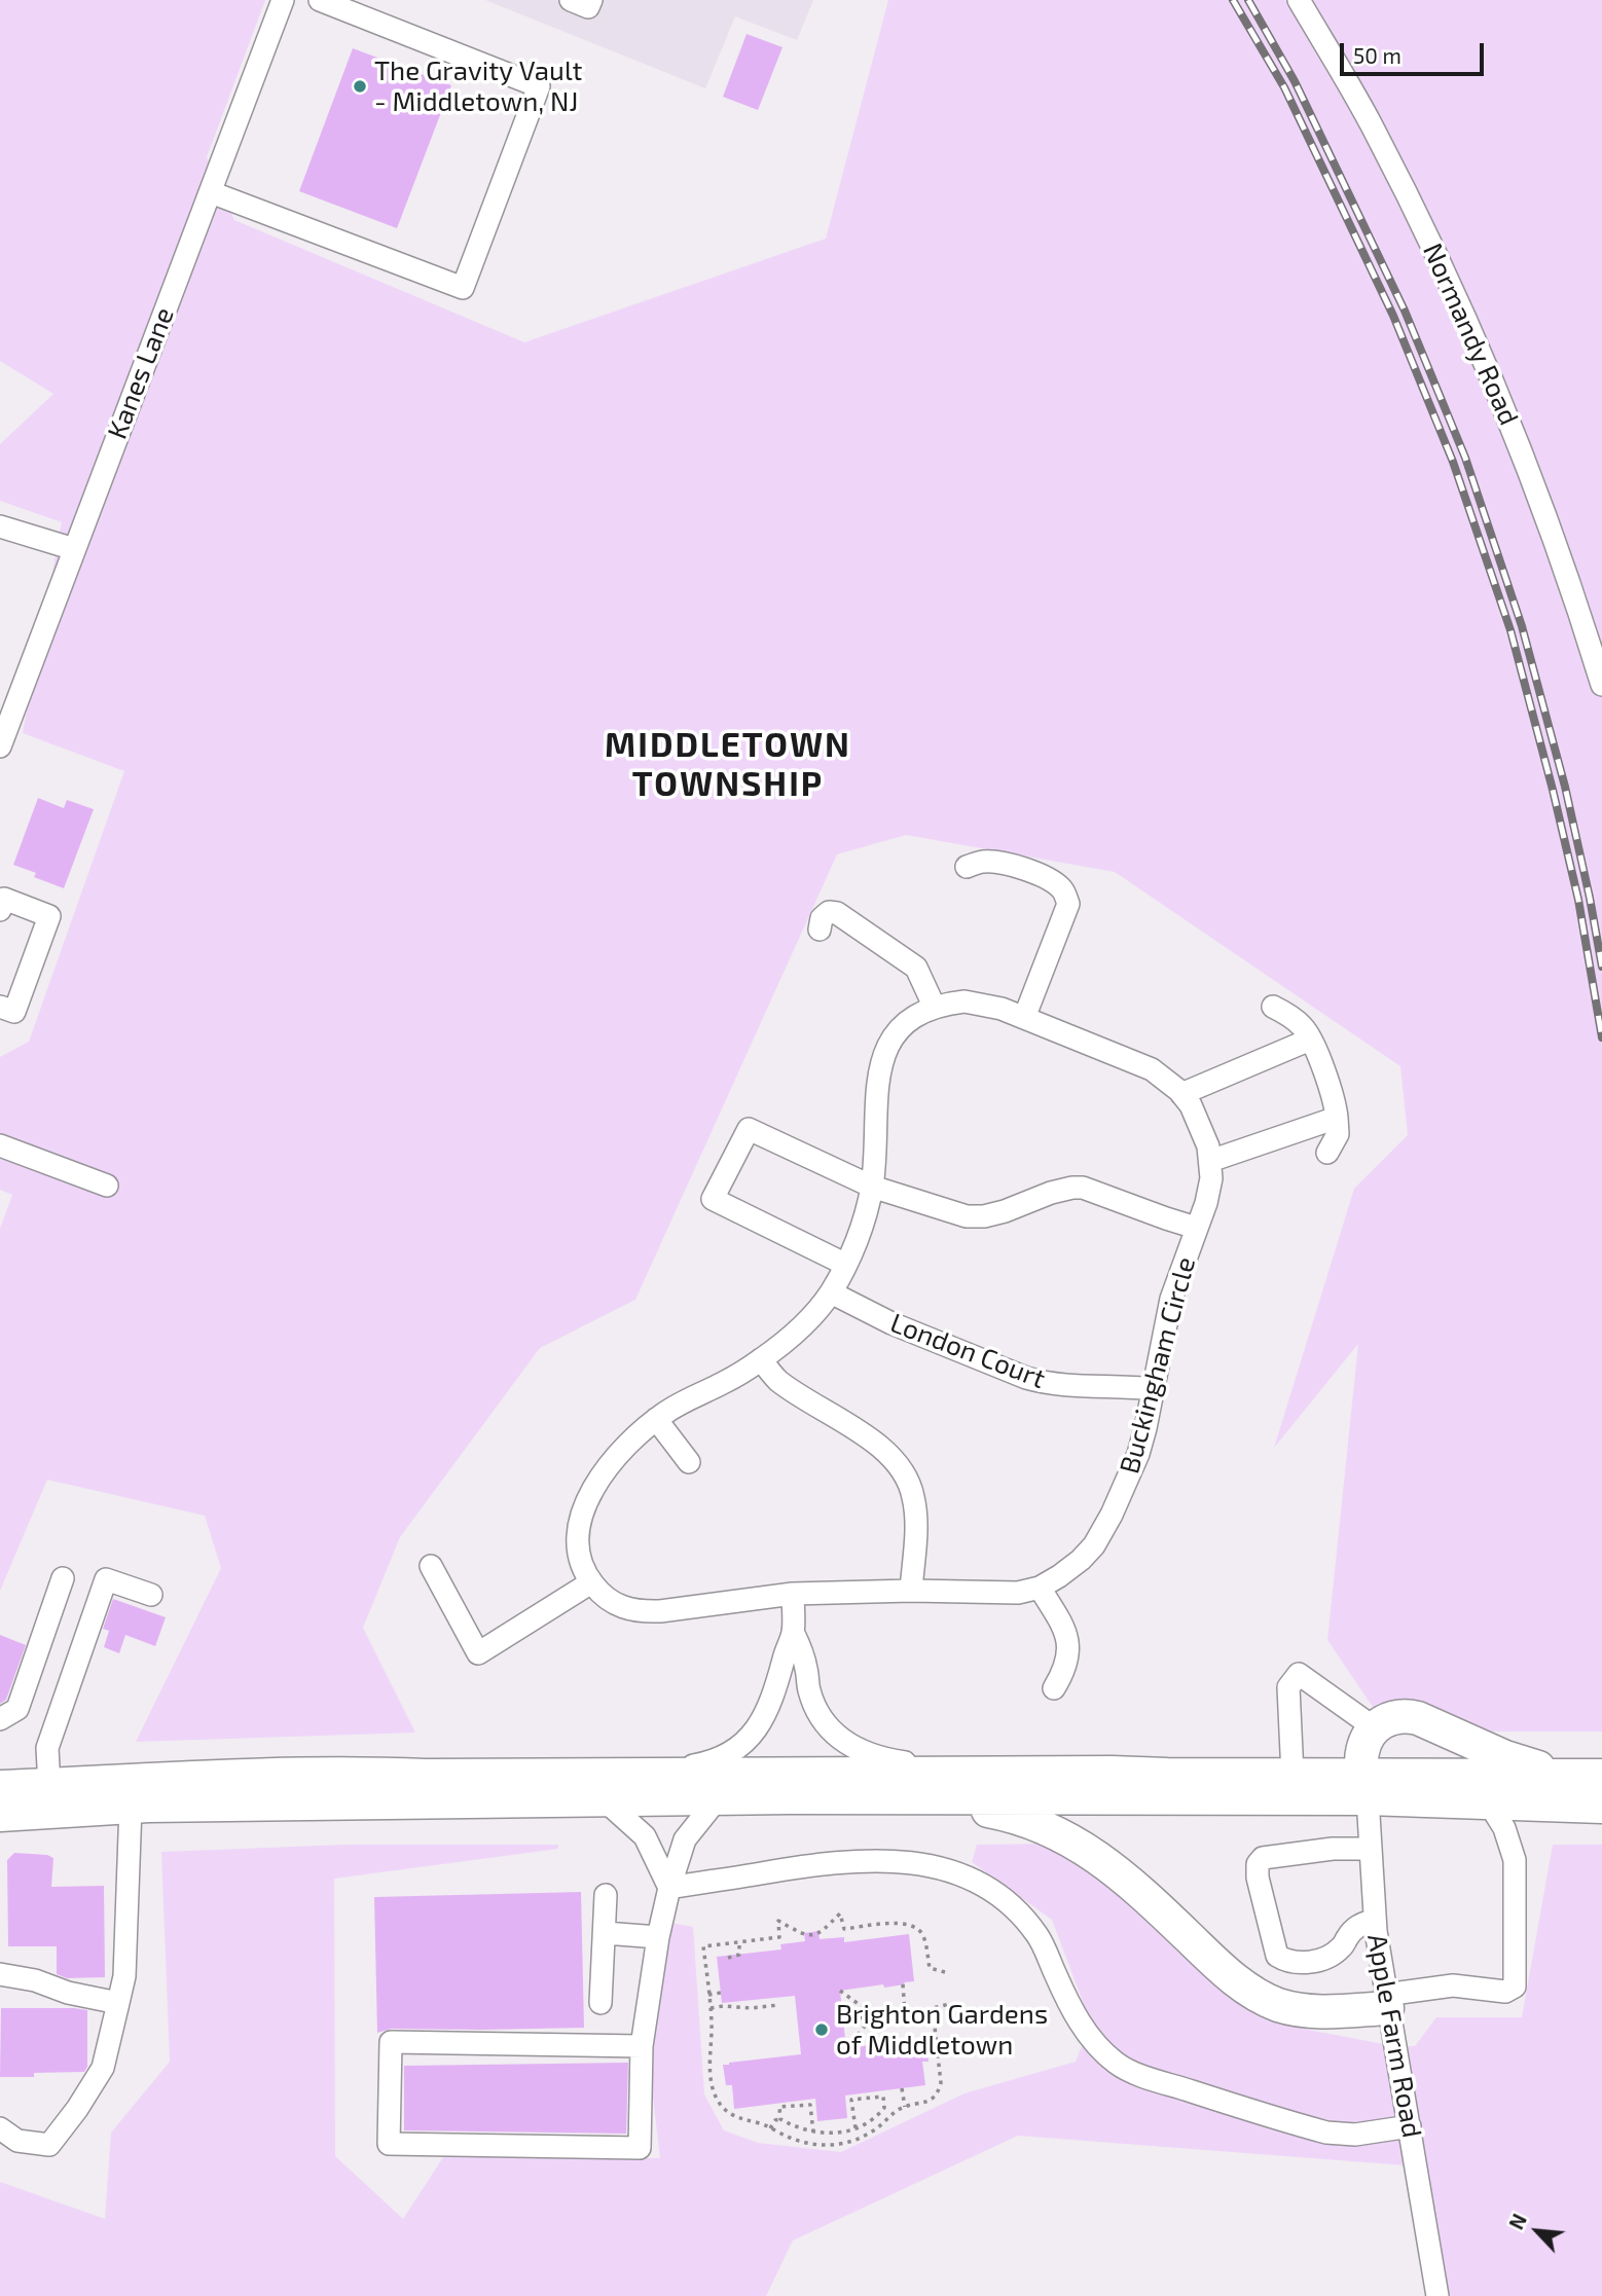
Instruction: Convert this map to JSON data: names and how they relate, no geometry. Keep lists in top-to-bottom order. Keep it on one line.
{"streets":{"street":["Normandy Road","Kanes Lane","London Court","Buckingham Circle","Apple Farm Road"]},"crossings":[["London Court","Buckingham Circle"]],"districts":["MIDDLETOWN TOWNSHIP"],"places":["The Gravity Vault - Middletown, NJ","Brighton Gardens of Middletown"],"scale_bar":"50 m","north":"top left"}
